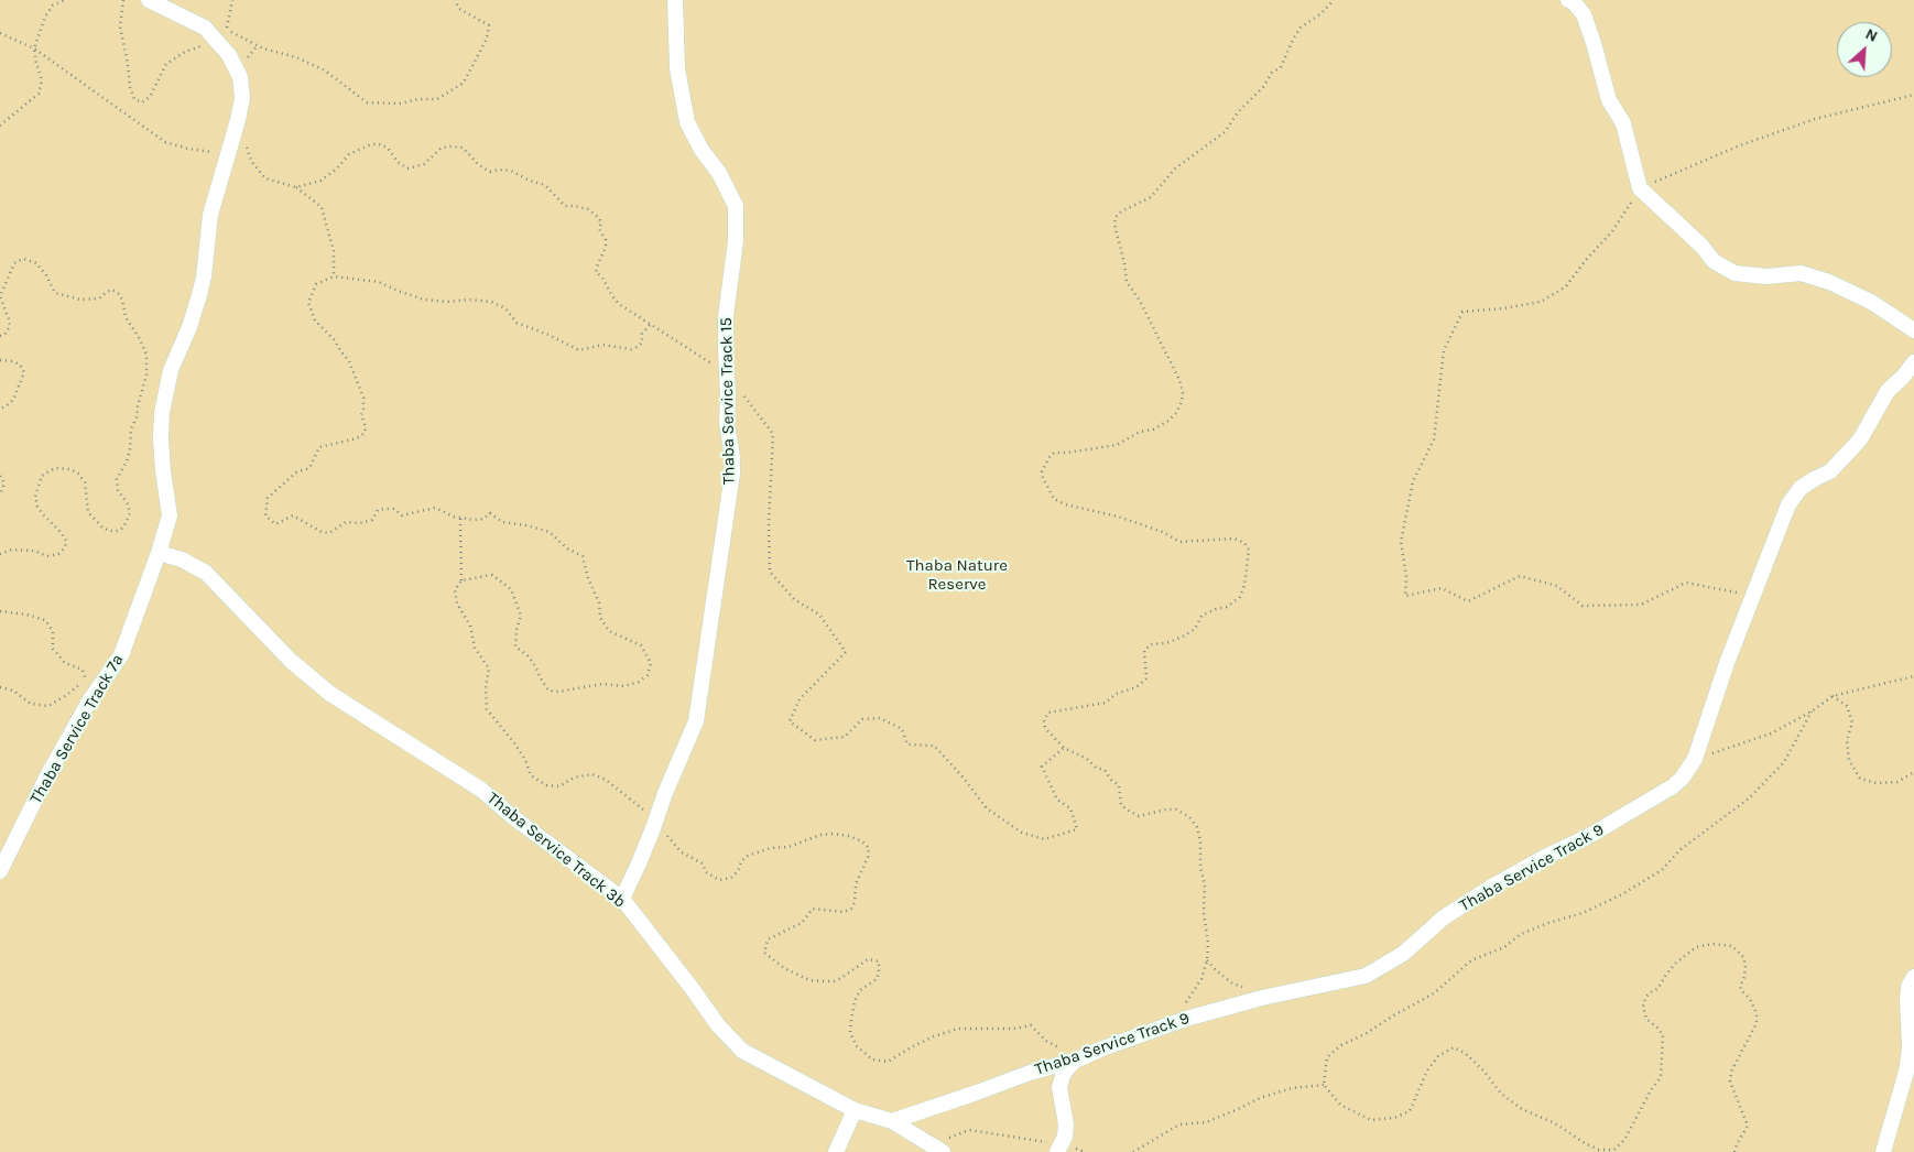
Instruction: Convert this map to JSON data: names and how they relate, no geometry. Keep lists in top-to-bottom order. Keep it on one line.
{"streets":{"street":["Thaba Service Track 15","Thaba Service Track 7a","Thaba Service Track 3b","Thaba Service Track 9"]},"crossings":[["Thaba Service Track 15","Thaba Service Track 3b"],["Thaba Service Track 7a","Thaba Service Track 3b"],["Thaba Service Track 3b","Thaba Service Track 9"]],"parks":["Thaba Nature Reserve"],"north":"top right"}
